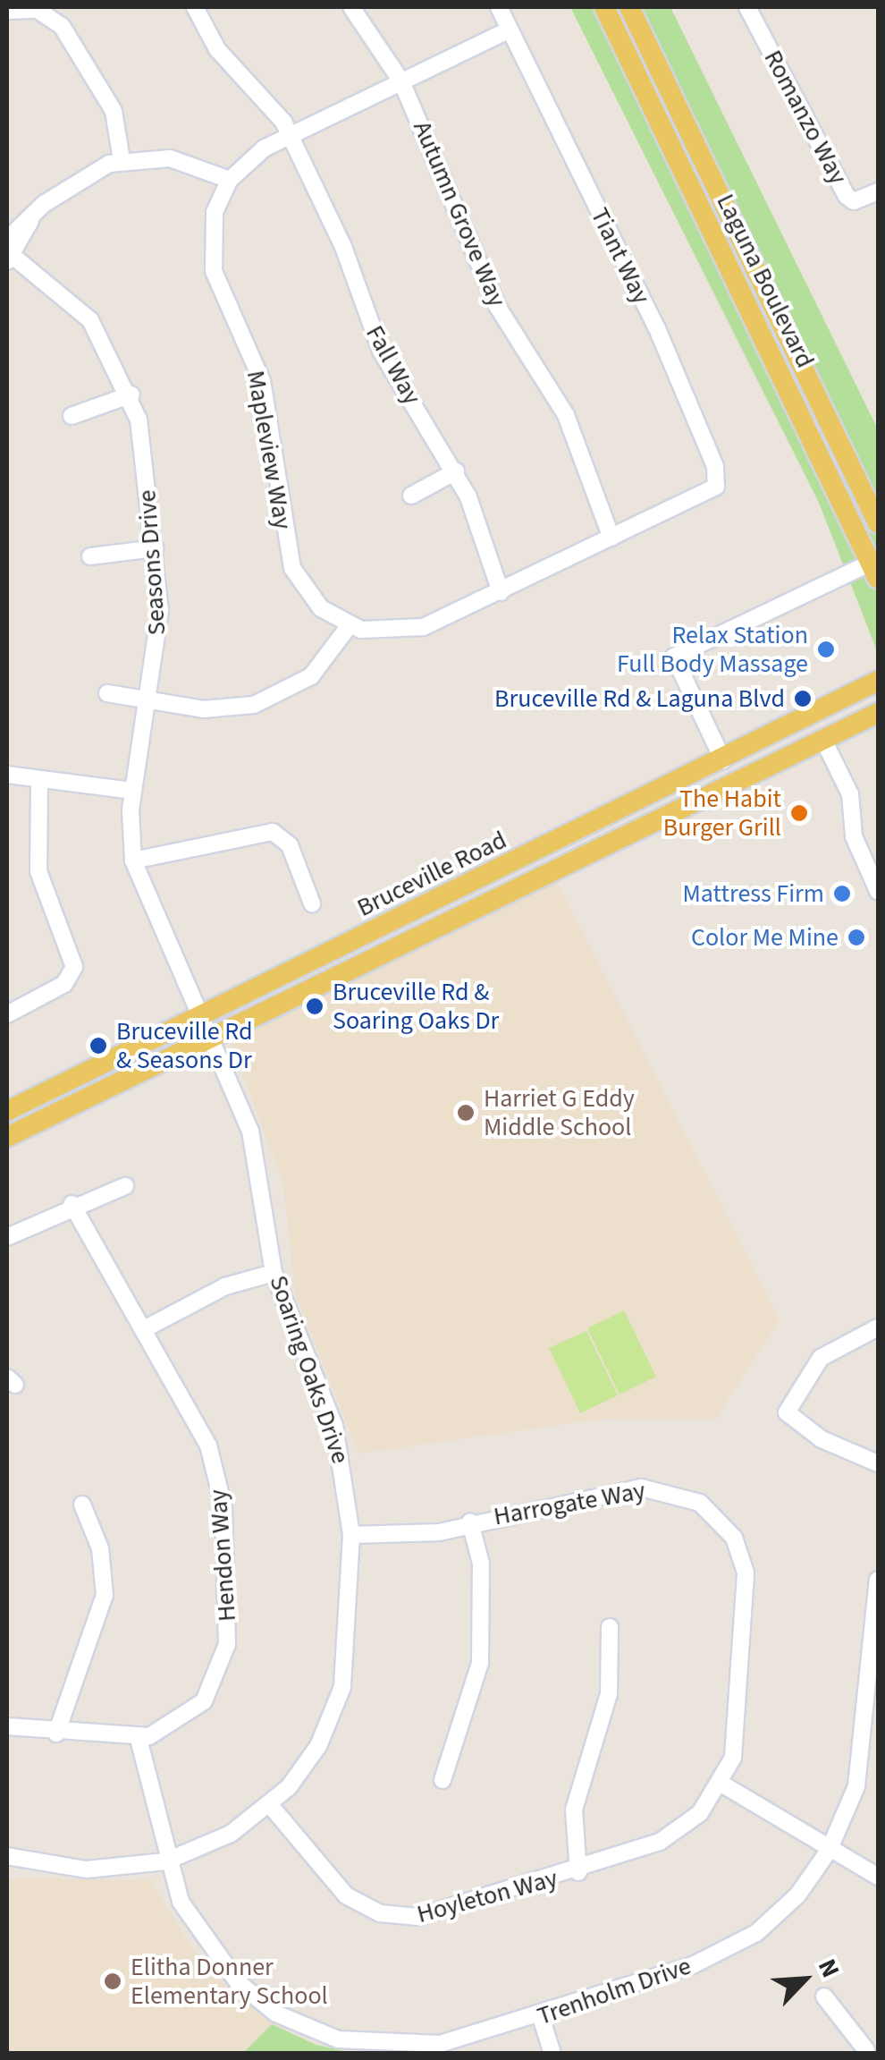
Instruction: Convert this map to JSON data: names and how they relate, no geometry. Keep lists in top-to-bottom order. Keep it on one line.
{"streets":{"main road":["Laguna Boulevard","Bruceville Road"],"street":["Romanzo Way","Autumn Grove Way","Tiant Way","Fall Way","Mapleview Way","Seasons Drive","Soaring Oaks Drive","Harrogate Way","Hendon Way","Hoyleton Way","Trenholm Drive"]},"crossings":[["Autumn Grove Way","Tiant Way"],["Autumn Grove Way","Mapleview Way"],["Tiant Way","Mapleview Way"],["Fall Way","Mapleview Way"],["Seasons Drive","Bruceville Road"],["Seasons Drive","Soaring Oaks Drive"],["Bruceville Road","Soaring Oaks Drive"],["Soaring Oaks Drive","Harrogate Way"],["Soaring Oaks Drive","Hoyleton Way"],["Soaring Oaks Drive","Trenholm Drive"],["Harrogate Way","Hoyleton Way"],["Hendon Way","Trenholm Drive"]],"places":["Relax Station Full Body Massage","Bruceville Rd & Laguna Blvd","The Habit Burger Grill","Mattress Firm","Color Me Mine","Bruceville Rd & Soaring Oaks Dr","Bruceville Rd & Seasons Dr","Harriet G Eddy Middle School","Elitha Donner Elementary School"],"north":"top right"}
